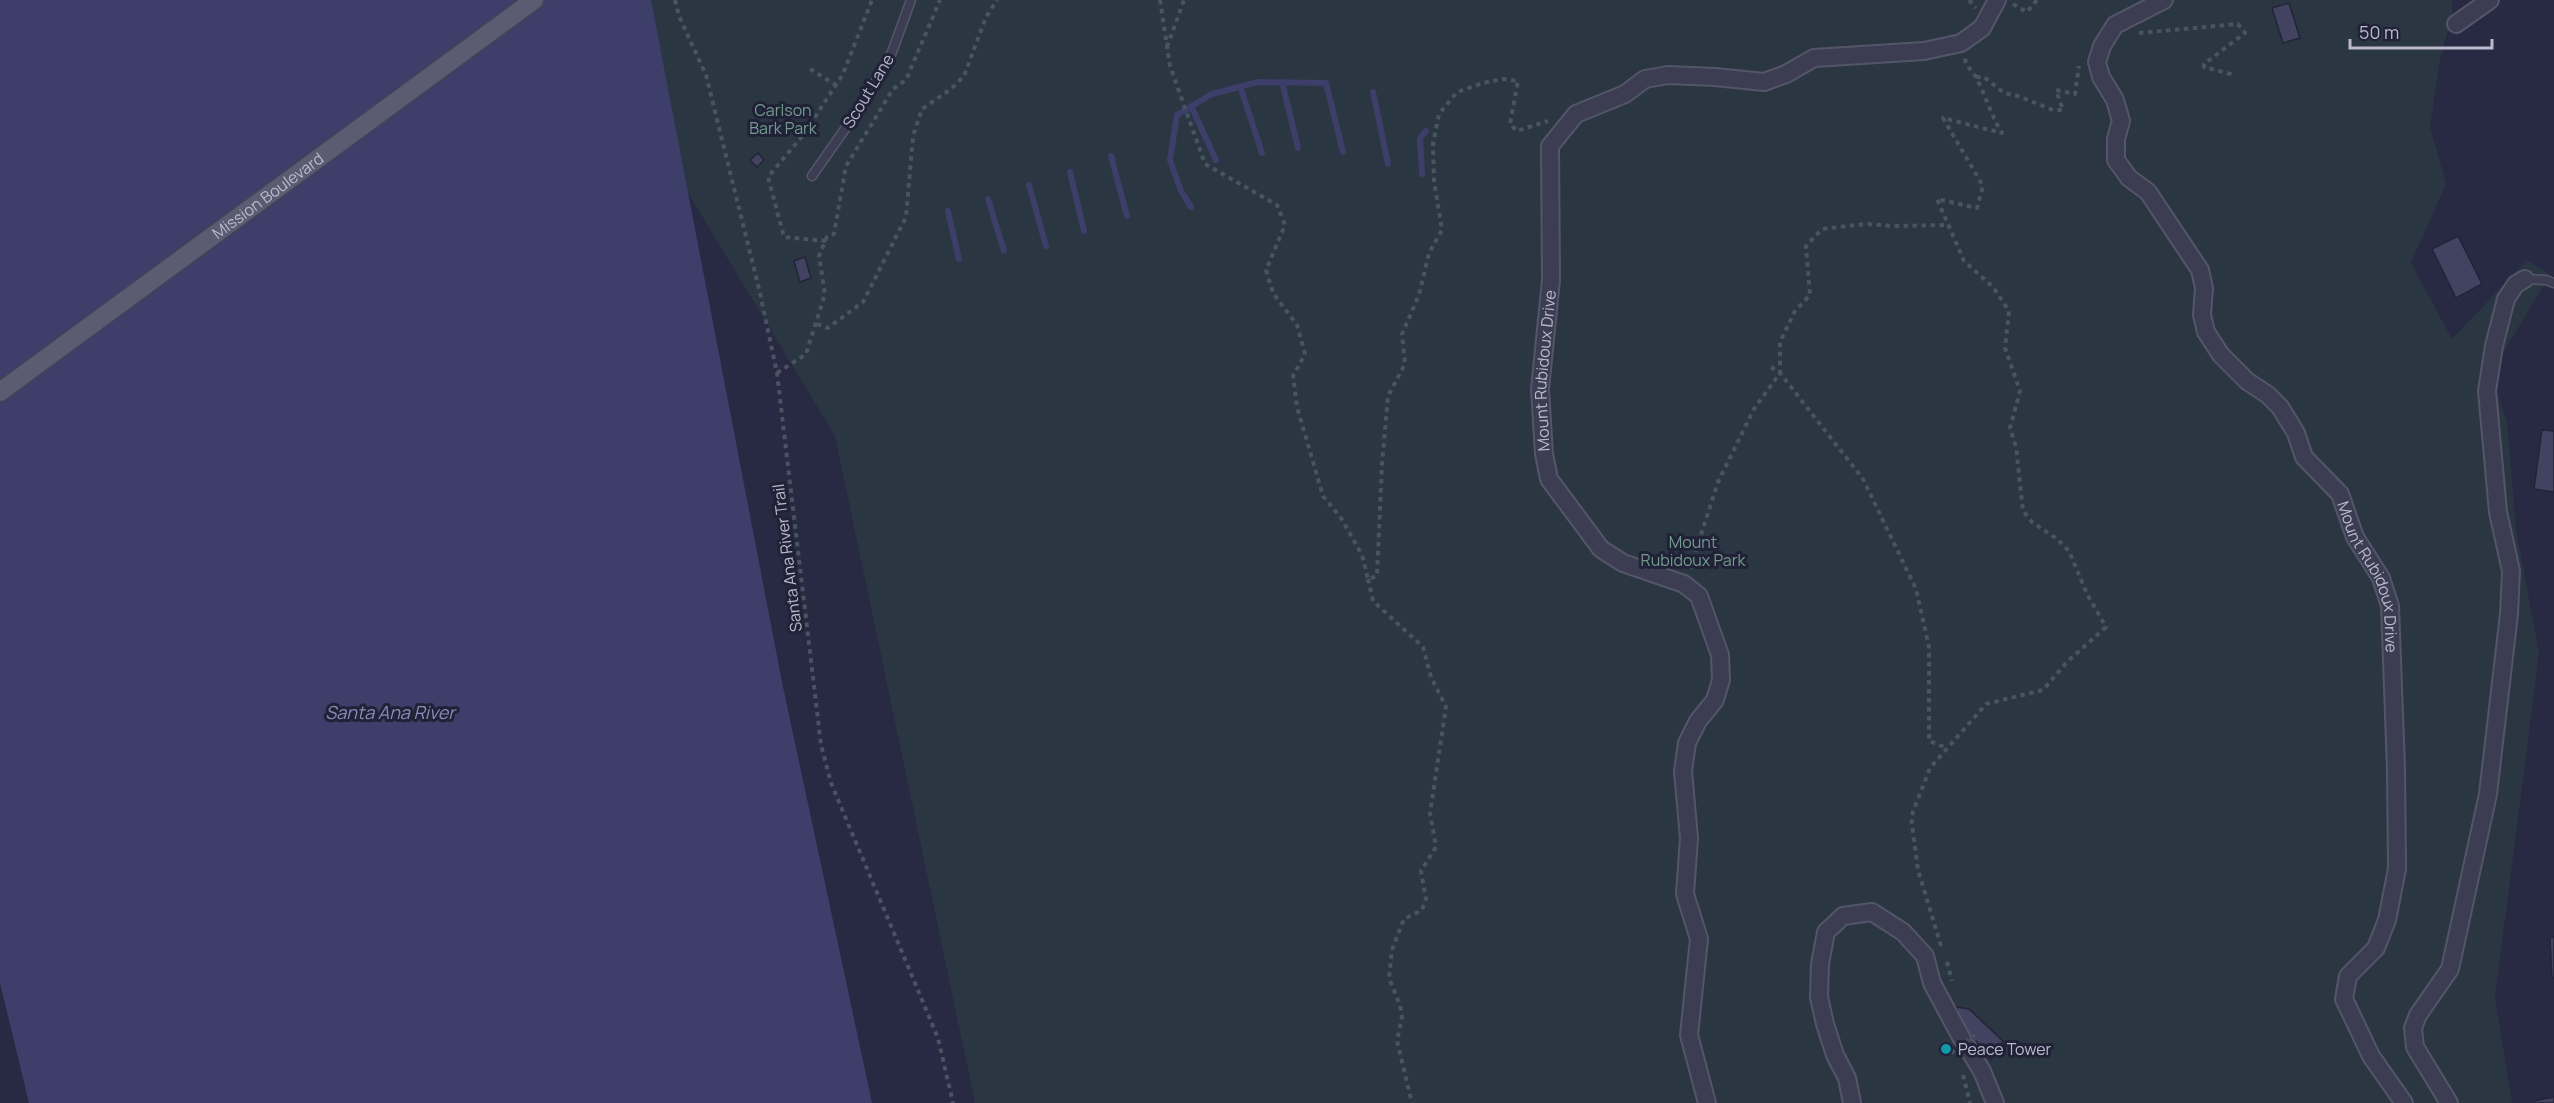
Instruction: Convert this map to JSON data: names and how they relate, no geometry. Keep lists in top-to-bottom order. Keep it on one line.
{"streets":{"main road":["Mission Boulevard"],"street":["Mount Rubidoux Drive"],"lane":["Scout Lane"],"path":["Santa Ana River Trail"]},"water":["Santa Ana River"],"parks":["Carlson Bark Park","Mount Rubidoux Park"],"places":["Peace Tower"],"scale_bar":"50 m"}
